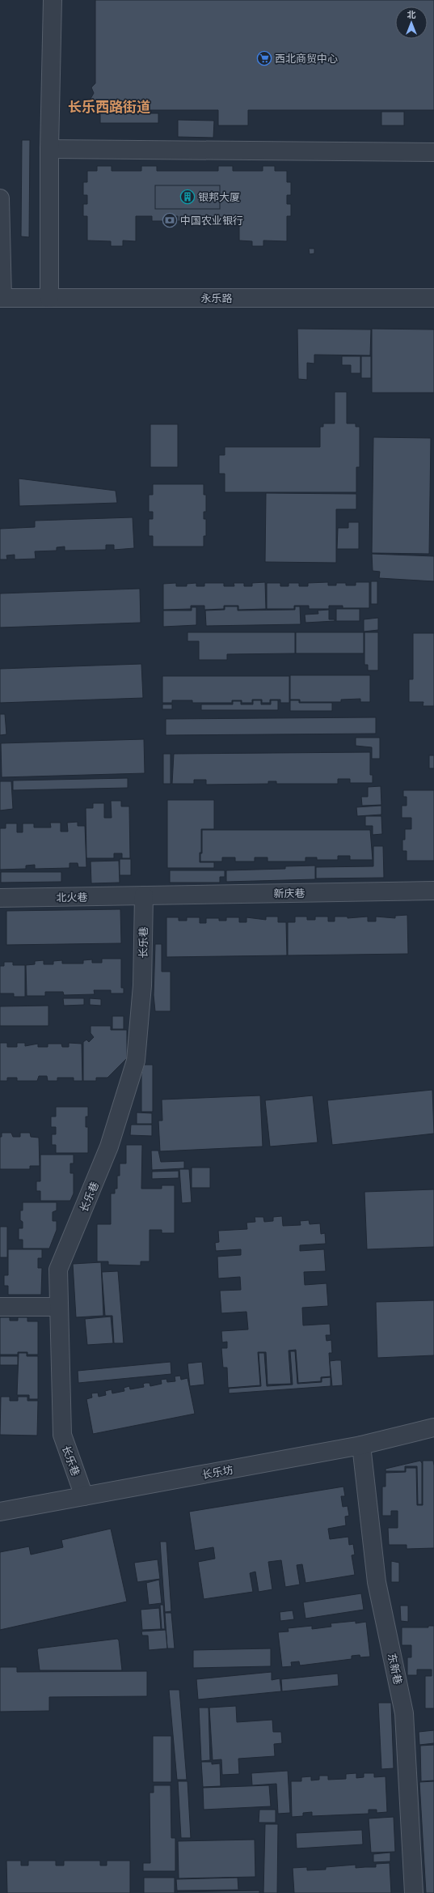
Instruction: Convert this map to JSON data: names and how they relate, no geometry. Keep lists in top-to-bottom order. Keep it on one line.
{"streets":{"street":["永乐路","新庆巷","北火巷","长乐巷","长乐坊","东新巷"]},"crossings":[["新庆巷","北火巷"],["新庆巷","长乐巷"],["北火巷","长乐巷"],["长乐巷","长乐坊"],["长乐坊","东新巷"]],"districts":["长乐西路街道"],"places":{"supermarket":["西北商贸中心"],"building":["银邦大厦"],"bank":["中国农业银行"]},"north":"top"}
